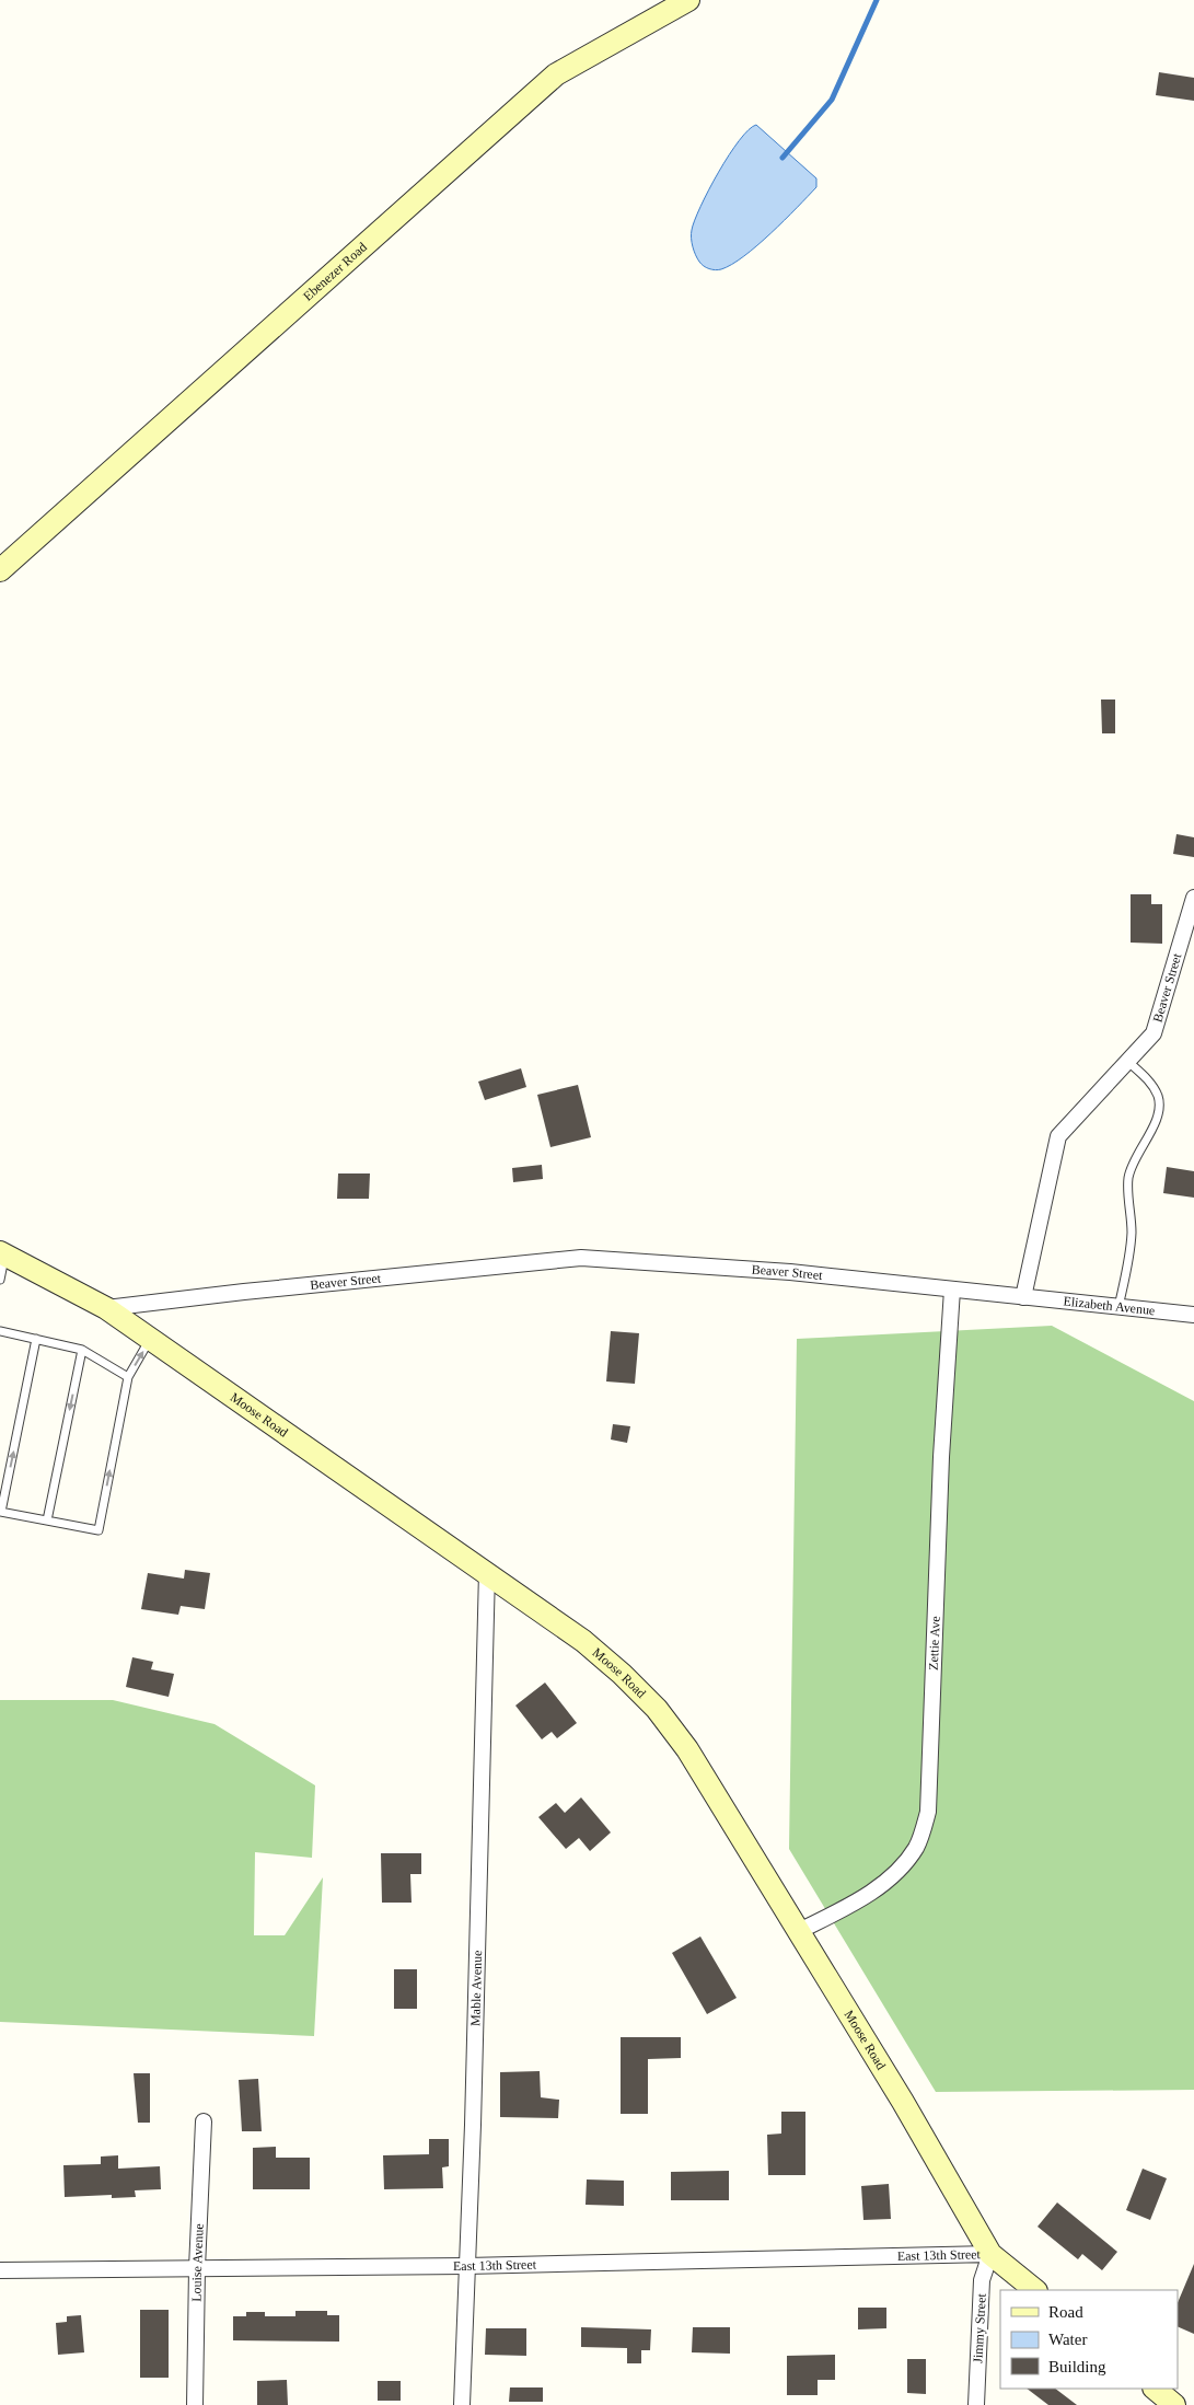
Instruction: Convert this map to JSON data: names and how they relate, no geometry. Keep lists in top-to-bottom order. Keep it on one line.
{"streets":{"street":["Ebenezer Road","Beaver Street","Elizabeth Avenue","Moose Road","Zettie Ave","Mable Avenue","East 13th Street","Louise Avenue","Jimmy Street"]},"crossings":[["Beaver Street","Elizabeth Avenue"],["Beaver Street","Moose Road"],["Beaver Street","Zettie Ave"],["Moose Road","Zettie Ave"],["Moose Road","Mable Avenue"],["Moose Road","East 13th Street"],["Moose Road","Jimmy Street"],["Mable Avenue","East 13th Street"],["East 13th Street","Louise Avenue"],["East 13th Street","Jimmy Street"]],"legend":["Road","Water","Building"]}
